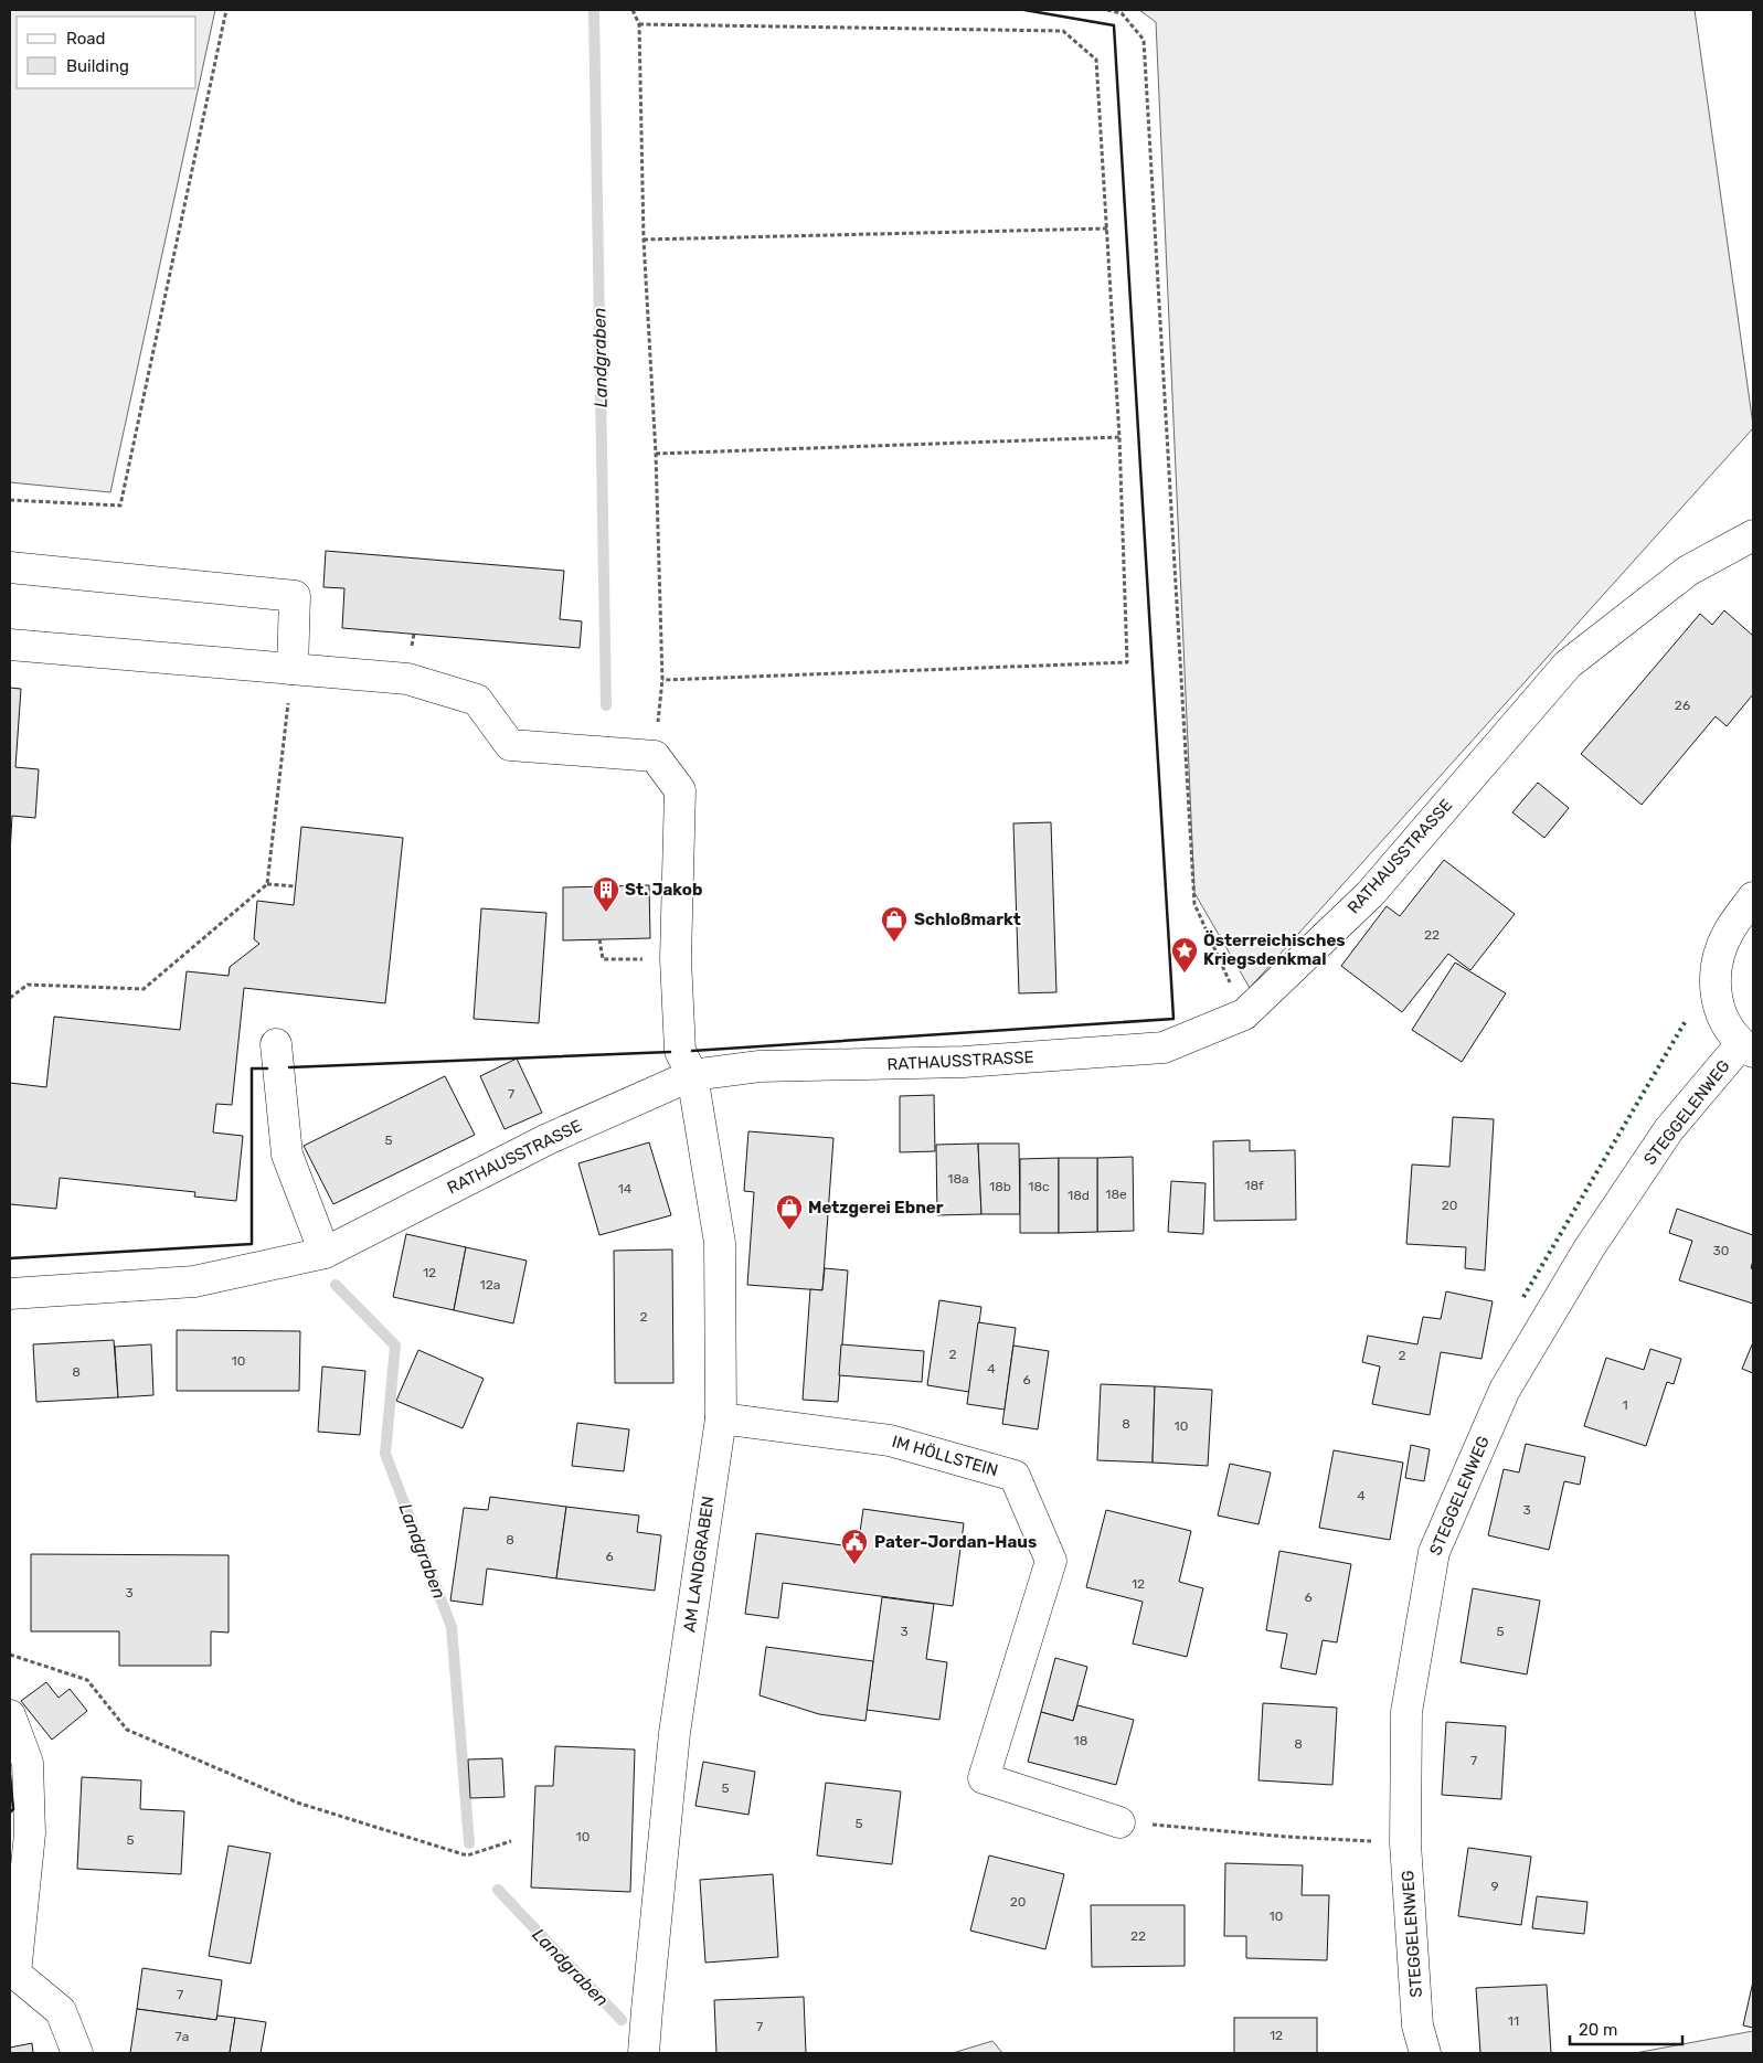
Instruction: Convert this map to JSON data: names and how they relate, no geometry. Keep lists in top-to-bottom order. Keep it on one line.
{"streets":{"street":["RATHAUSSTRASSE","STEGGELENWEG","IM HÖLLSTEIN","AM LANDGRABEN"]},"crossings":[["RATHAUSSTRASSE","AM LANDGRABEN"],["IM HÖLLSTEIN","AM LANDGRABEN"]],"water":["Landgraben"],"places":{"building":["St. Jakob"],"shop":["Schloßmarkt","Metzgerei Ebner"],"place":["Österreichisches Kriegsdenkmal"],"public building":["Pater-Jordan-Haus"]},"house_numbers":["26","22","7","5","18a","18f","18b","18c","14","18e","18d","20","30","12","12a","2","2","2","10","4","8","6","1","8","10","4","3","8","6","12","3","6","3","5","18","8","7","5","5","10","5","9","20","10","22","7","11","7","12","7a"],"legend":["Road","Building"],"scale_bar":"20 m"}
